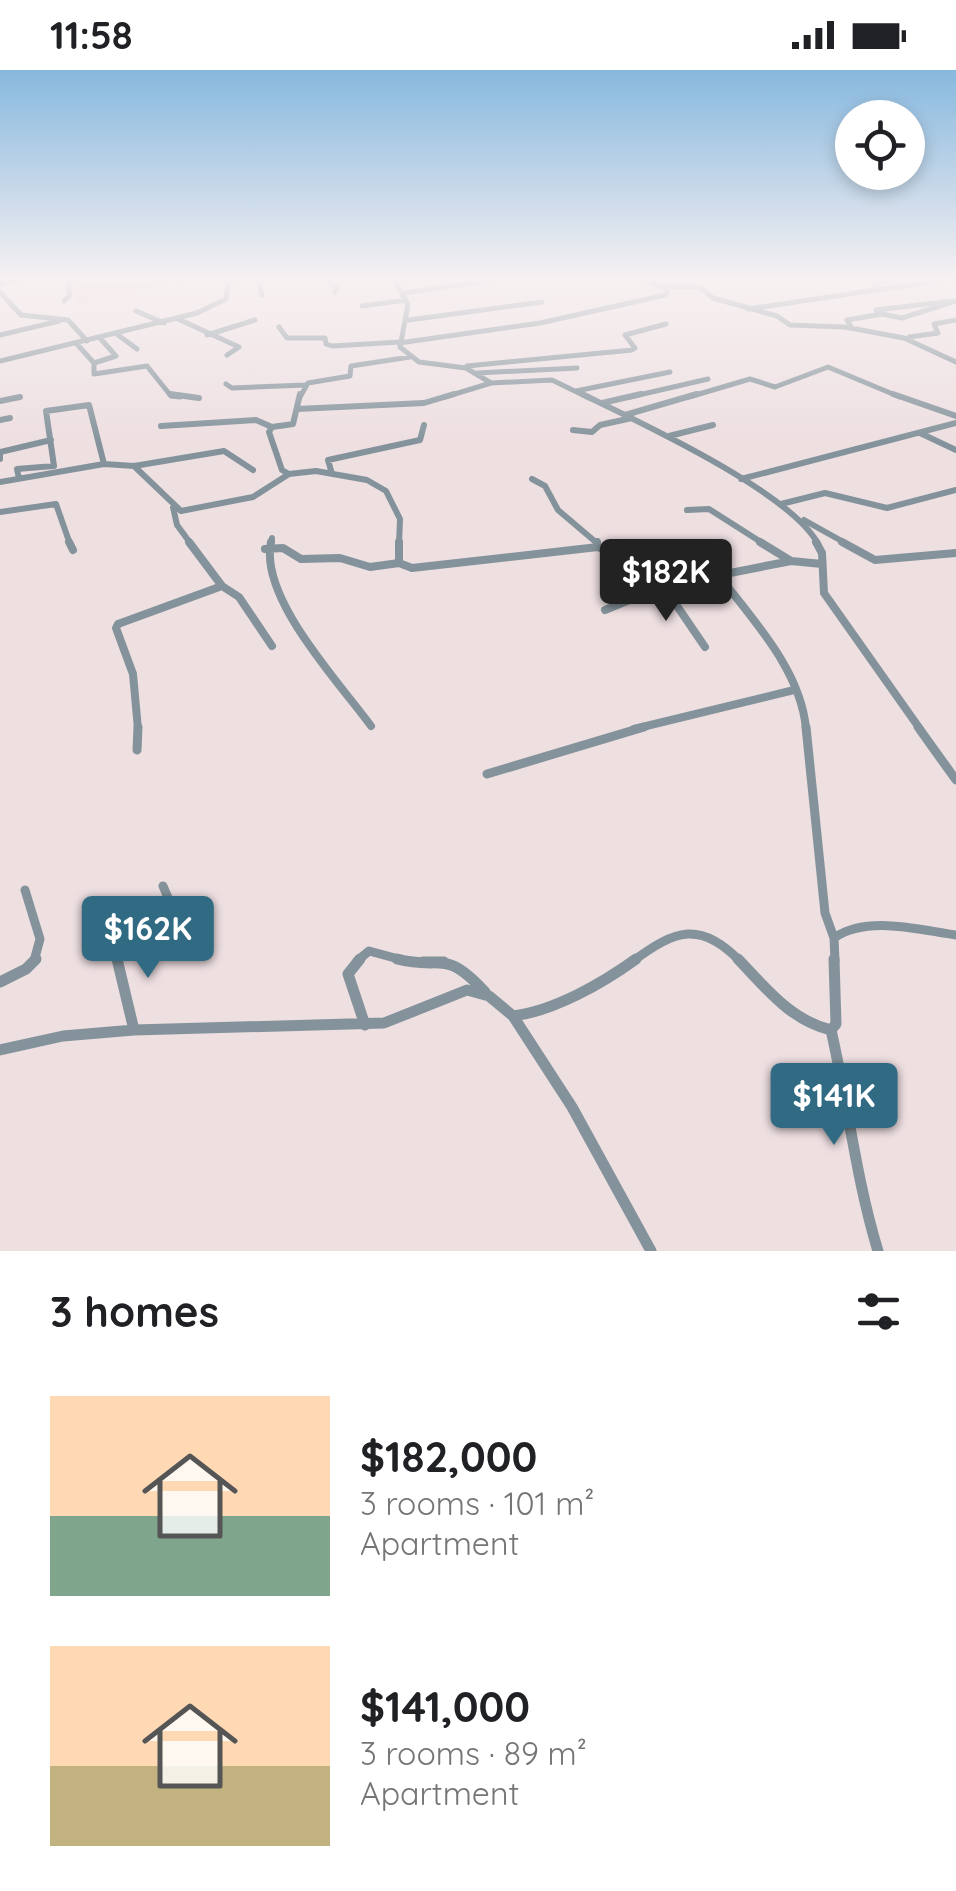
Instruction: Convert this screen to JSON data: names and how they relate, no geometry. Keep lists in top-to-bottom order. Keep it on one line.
{"page":{"status":"11:58","price":["$182K","$162K","$141K"],"heading":"3 homes","list":[{"name":"$182,000","note":"3 rooms · 101 m² · Apartment"},{"name":"$141,000","note":"3 rooms · 89 m² · Apartment"}]}}
